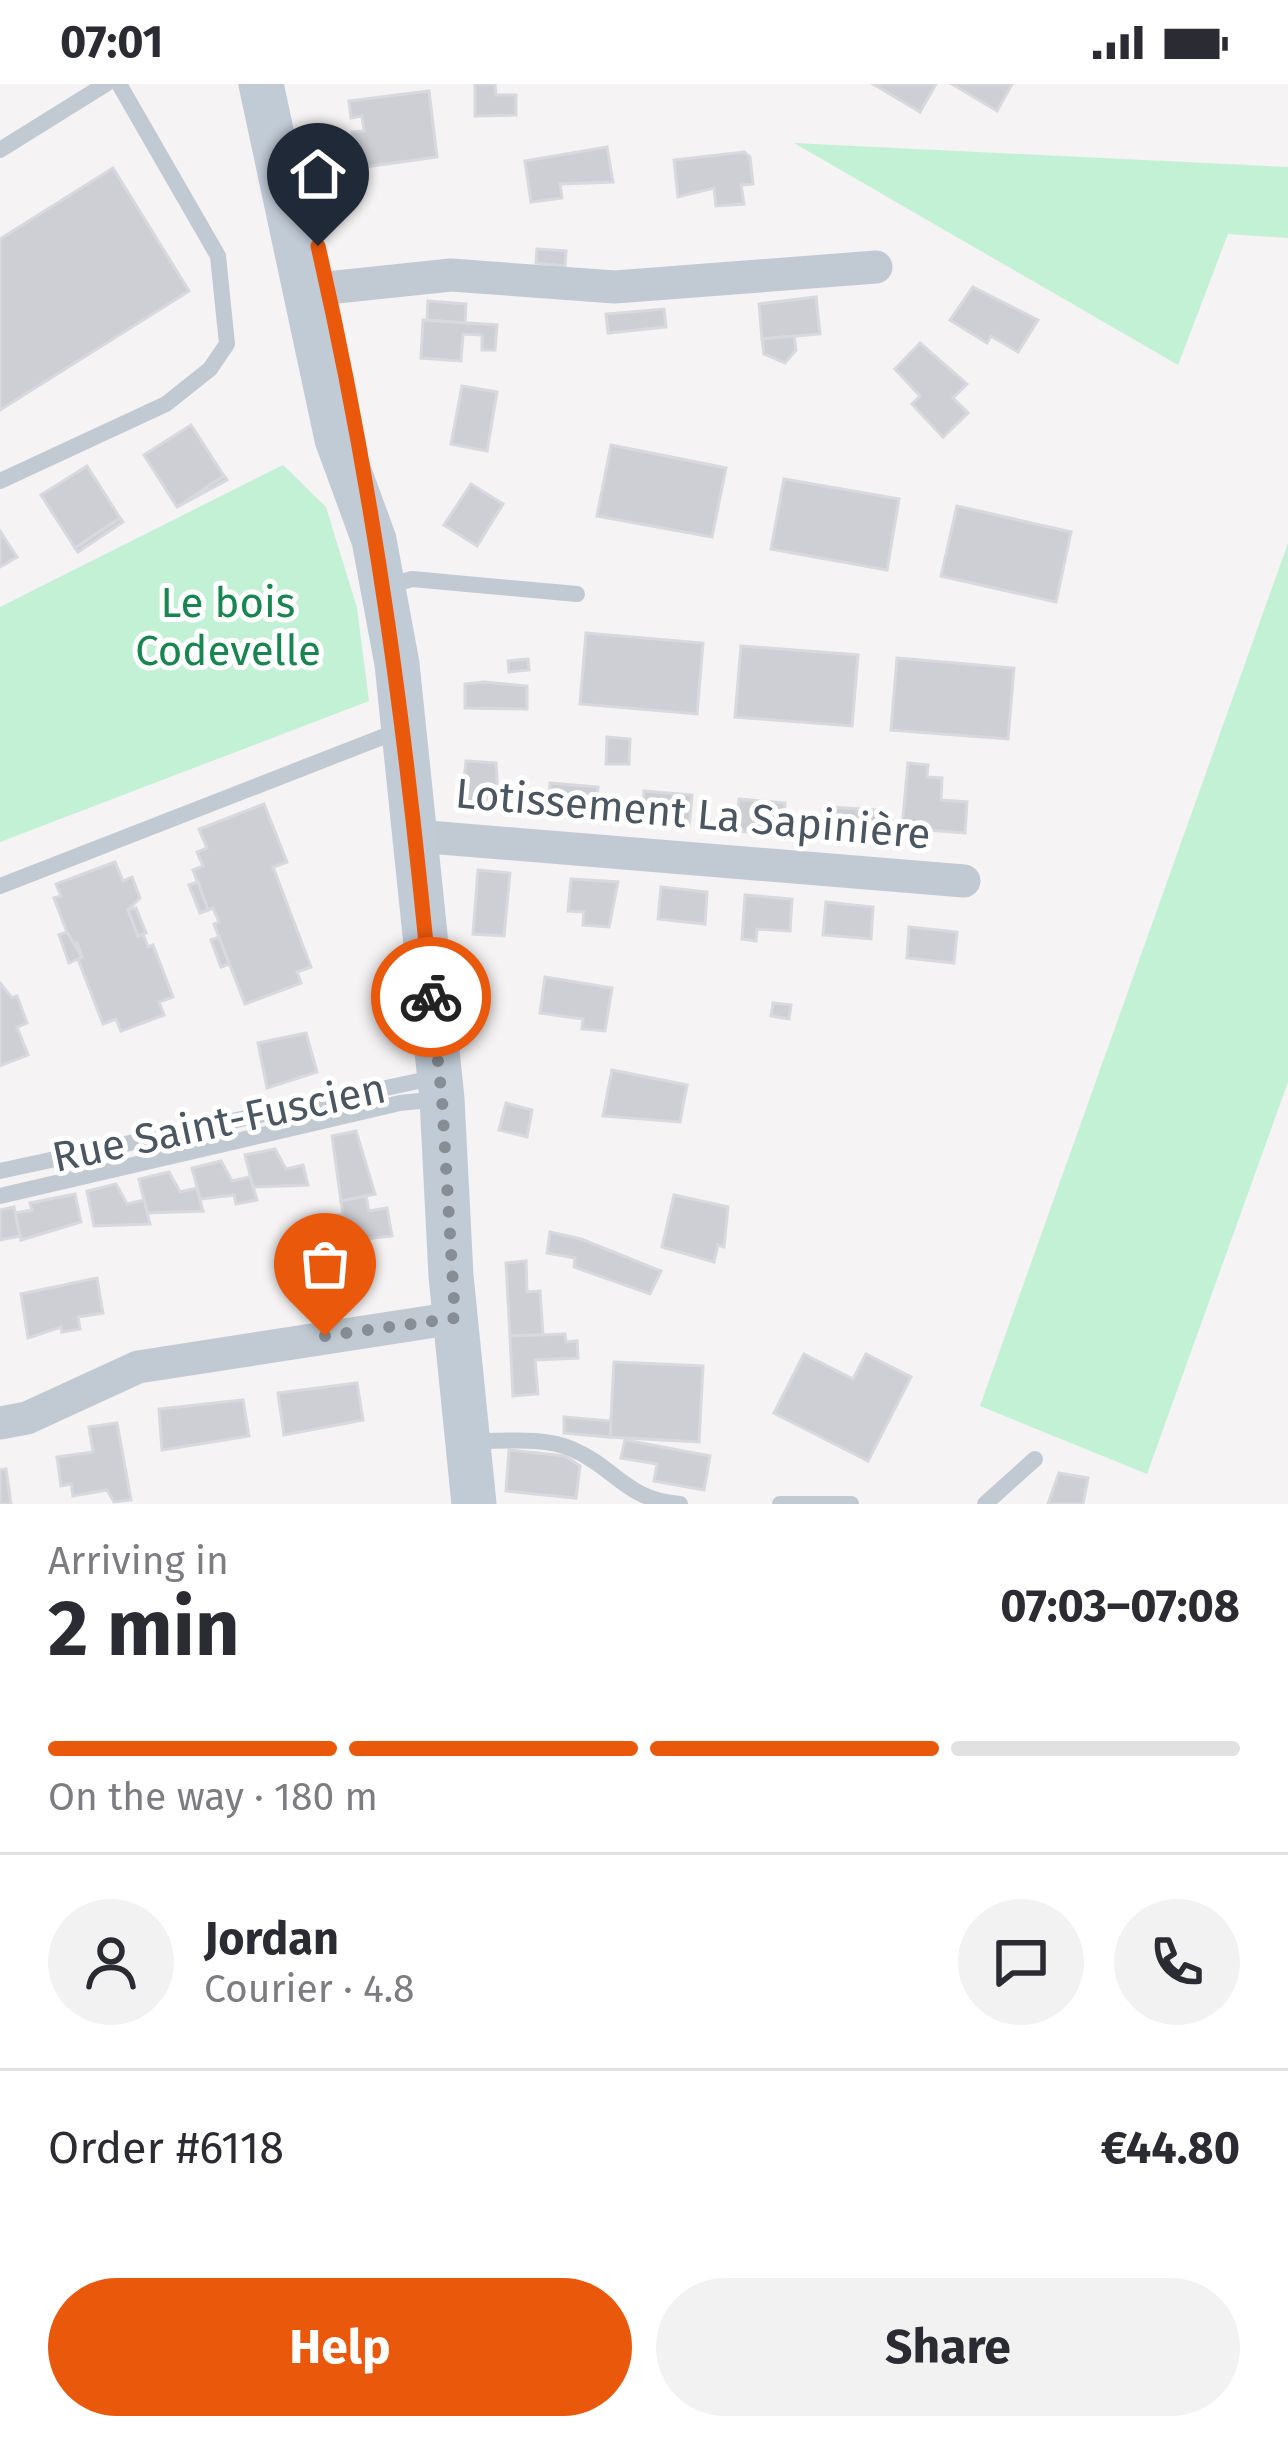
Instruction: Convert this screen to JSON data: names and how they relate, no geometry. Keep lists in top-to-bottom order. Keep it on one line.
{"streets":{"main road":["Rue Saint-Fuscien"],"street":["Lotissement La Sapinière"]},"crossings":[["Lotissement La Sapinière","Rue Saint-Fuscien"]],"parks":["Le bois Codevelle"],"page":{"status":"07:01","heading":["2 min","Arriving in","07:03–07:08"],"panel":["Jordan","Courier · 4.8","Order #6118","€44.80"],"bar":"On the way · 180 m","buttons":["Help","Share"]}}
